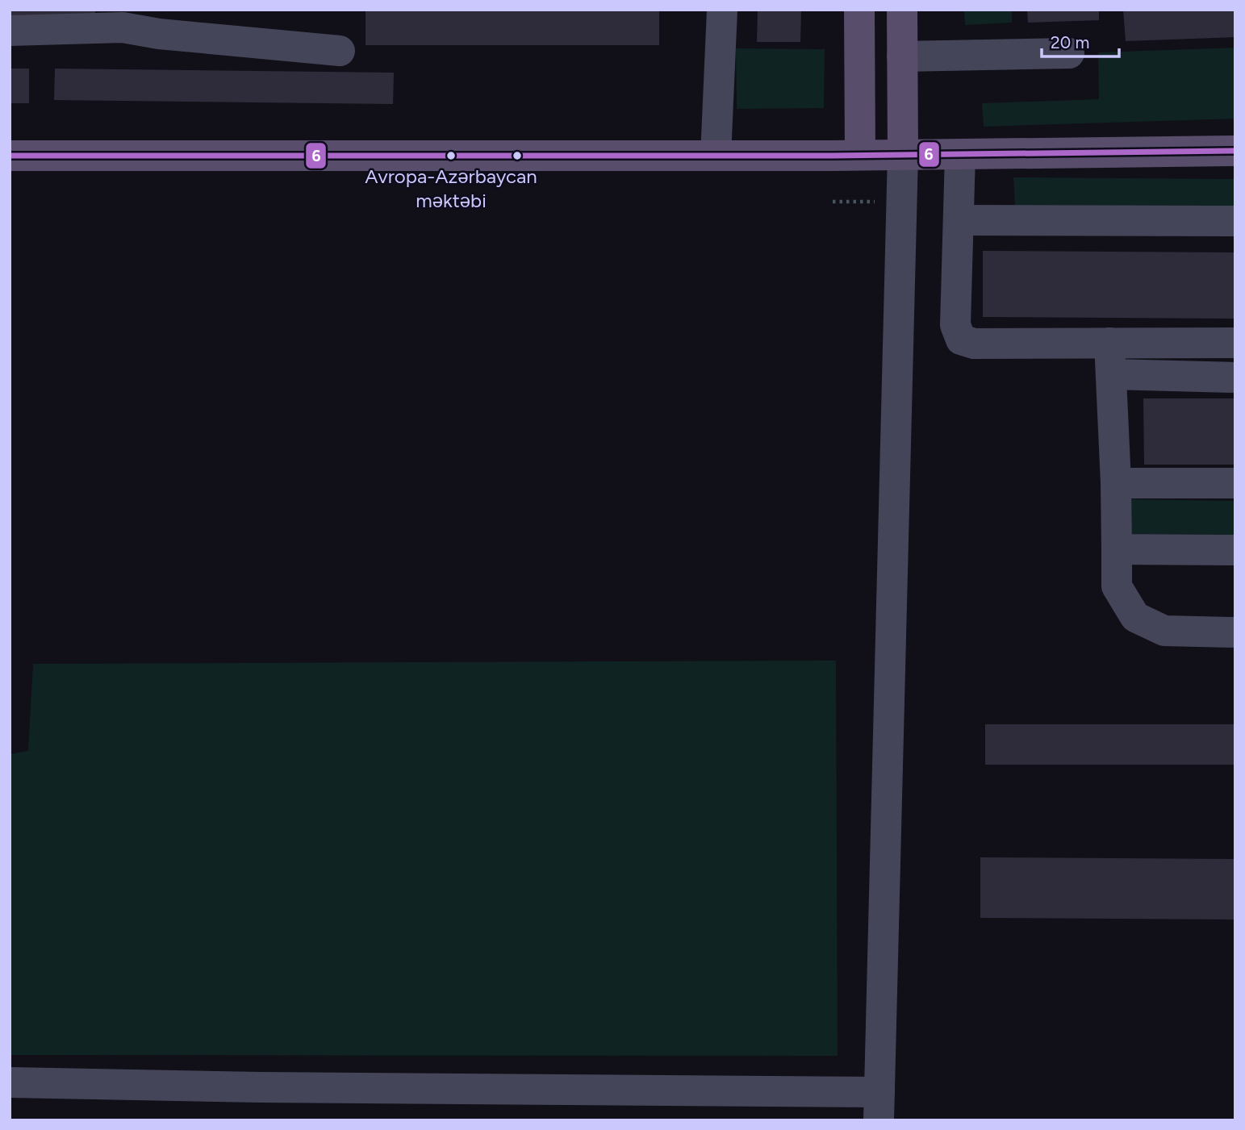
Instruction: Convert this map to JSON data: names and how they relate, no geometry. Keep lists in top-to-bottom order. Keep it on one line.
{"places":["Avropa-Azərbaycan məktəbi"],"lines":["transit line 6"],"scale_bar":"20 m"}
